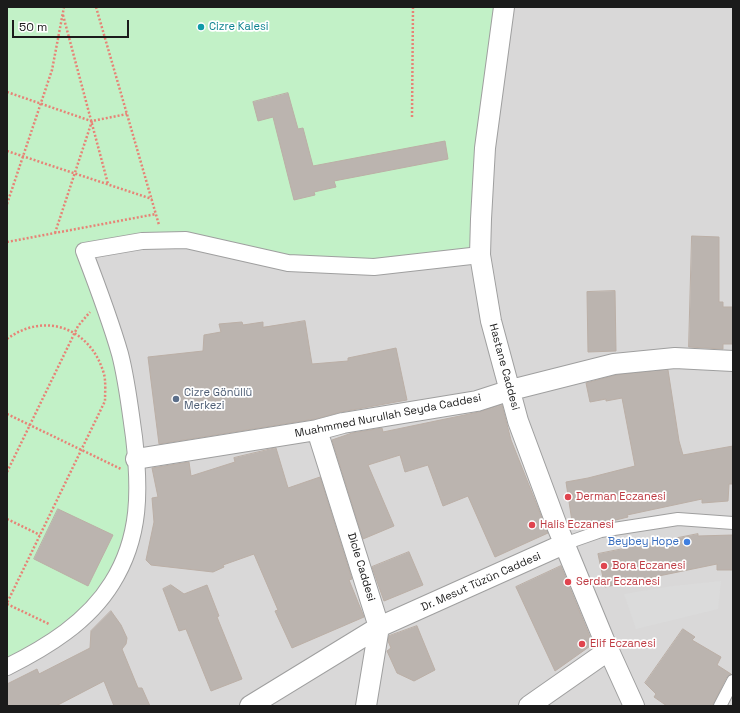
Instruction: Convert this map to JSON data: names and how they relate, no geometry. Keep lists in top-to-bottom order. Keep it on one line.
{"streets":{"street":["Hastane Caddesi","Muahmmed Nurullah Seyda Caddesi","Dicle Caddesi","Dr. Mesut Tüzün Caddesi"]},"crossings":[["Hastane Caddesi","Muahmmed Nurullah Seyda Caddesi"],["Hastane Caddesi","Dr. Mesut Tüzün Caddesi"],["Muahmmed Nurullah Seyda Caddesi","Dicle Caddesi"],["Dicle Caddesi","Dr. Mesut Tüzün Caddesi"]],"places":["Cizre Kalesi","Cizre Gönüllü Merkezi","Derman Eczanesi","Halis Eczanesi","Beybey Hope","Bora Eczanesi","Serdar Eczanesi","Elif Eczanesi"],"scale_bar":"50 m"}
